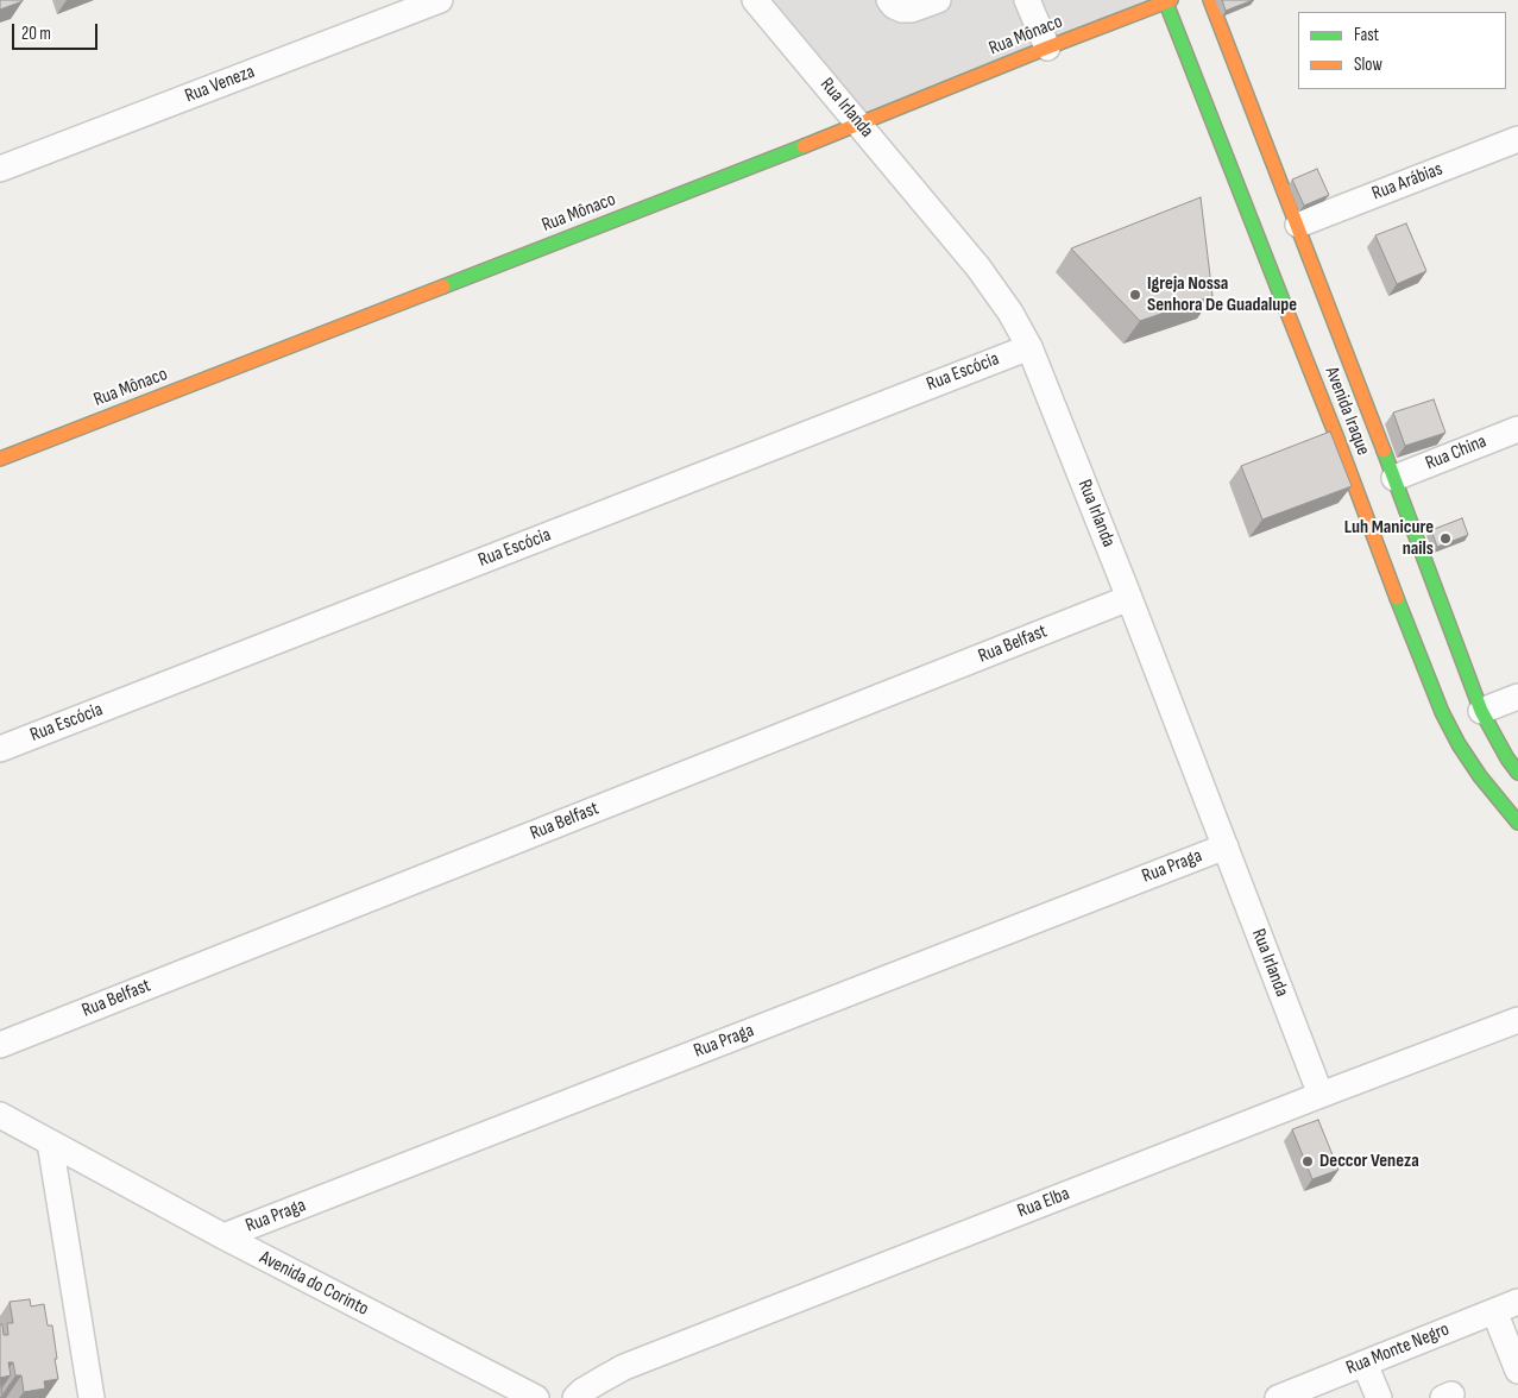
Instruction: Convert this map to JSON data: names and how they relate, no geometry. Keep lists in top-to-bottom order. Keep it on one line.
{"streets":{"street":["Rua Mônaco","Rua Veneza","Rua Irlanda","Rua Arábias","Rua Escócia","Avenida Iraque","Rua China","Rua Belfast","Rua Praga","Rua Elba","Avenida do Corinto","Rua Monte Negro"]},"crossings":[["Rua Mônaco","Rua Irlanda"],["Rua Mônaco","Avenida Iraque"],["Rua Irlanda","Rua Escócia"],["Rua Irlanda","Rua Belfast"],["Rua Irlanda","Rua Praga"],["Rua Irlanda","Rua Elba"],["Rua Arábias","Avenida Iraque"],["Avenida Iraque","Rua China"],["Rua Praga","Avenida do Corinto"]],"places":["Igreja Nossa Senhora De Guadalupe","Luh Manicure nails","Deccor Veneza"],"legend":["Fast","Slow"],"scale_bar":"20 m"}
